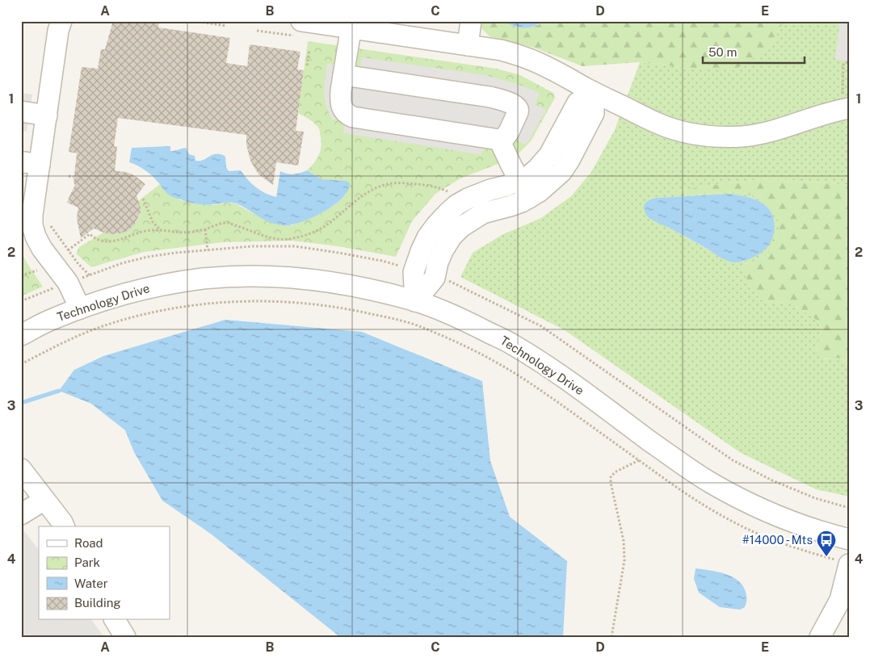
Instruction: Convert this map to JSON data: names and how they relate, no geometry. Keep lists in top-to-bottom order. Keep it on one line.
{"streets":{"street":["Technology Drive"]},"places":{"bus stop":["#14000 - Mts"]},"legend":["Road","Park","Water","Building"],"scale_bar":"50 m","grid":{"columns":["A","B","C","D","E"],"rows":["1","2","3","4"]}}
